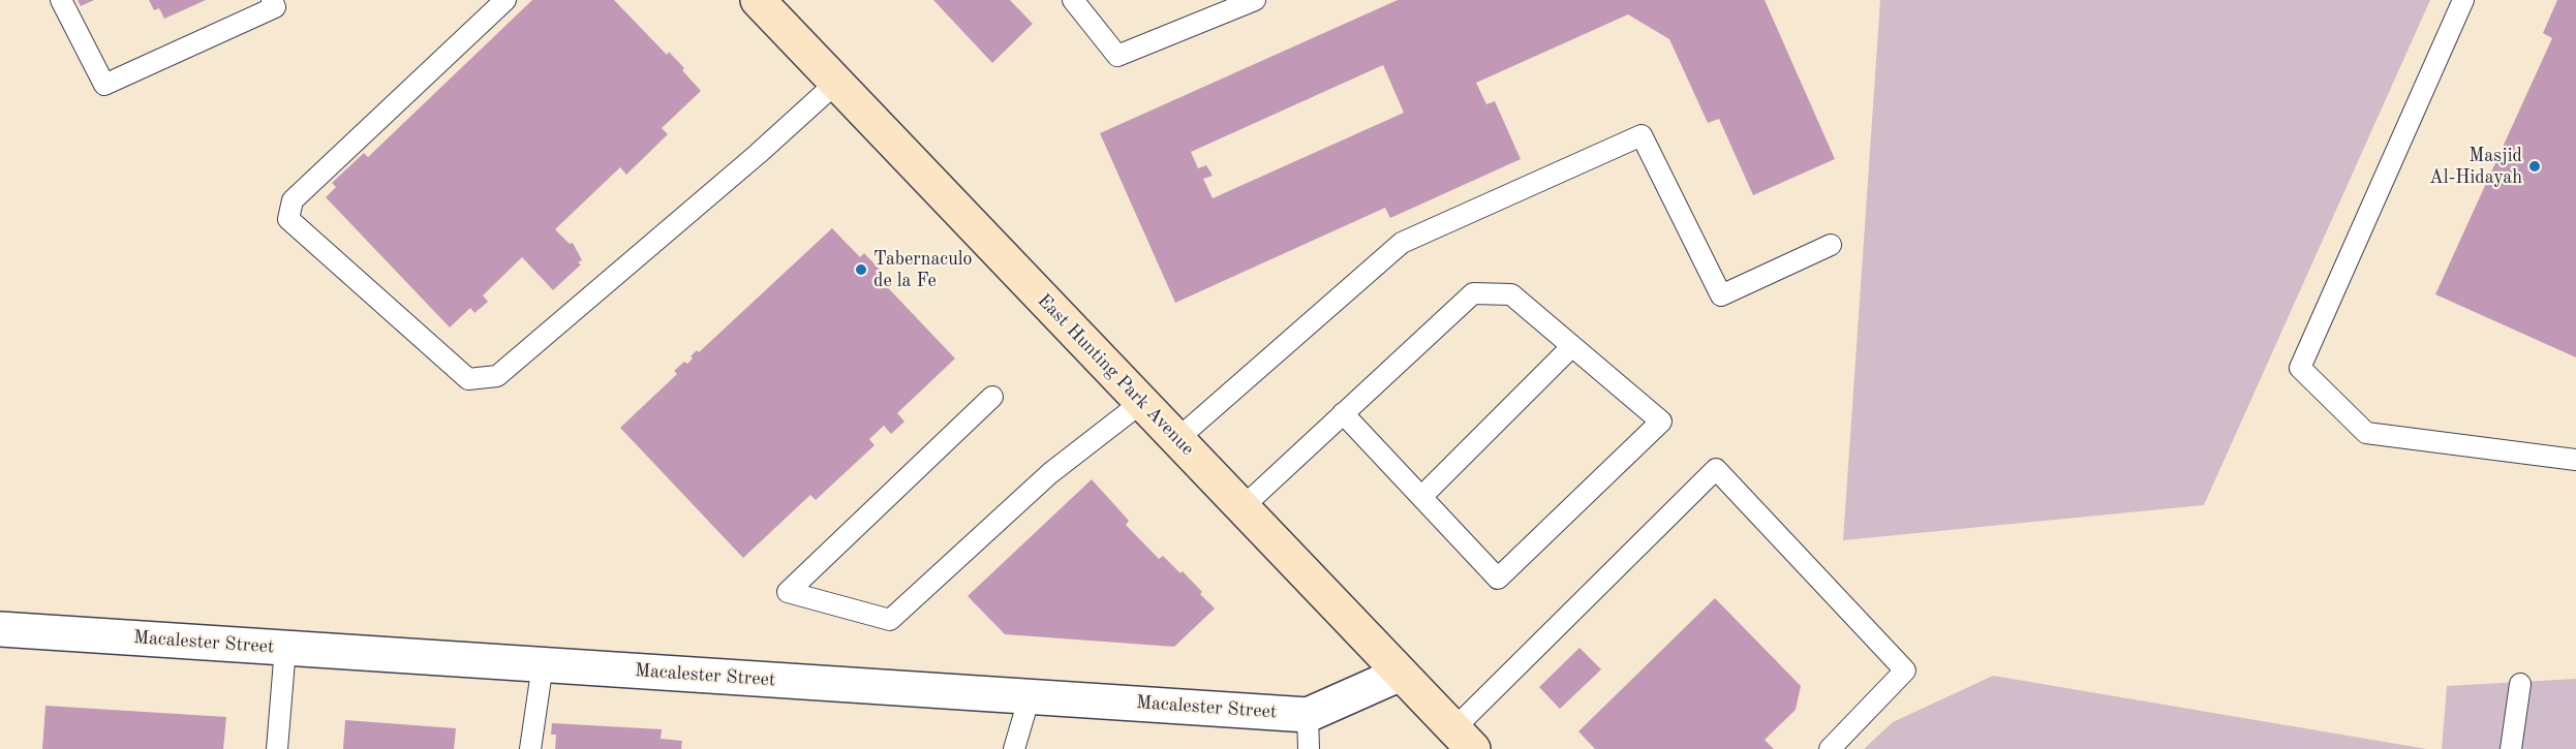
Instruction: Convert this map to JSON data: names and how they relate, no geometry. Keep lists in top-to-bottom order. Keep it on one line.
{"streets":{"main road":["East Hunting Park Avenue"],"street":["Macalester Street"]},"crossings":[["East Hunting Park Avenue","Macalester Street"]],"places":["Masjid Al-Hidayah","Tabernaculo de la Fe"]}
